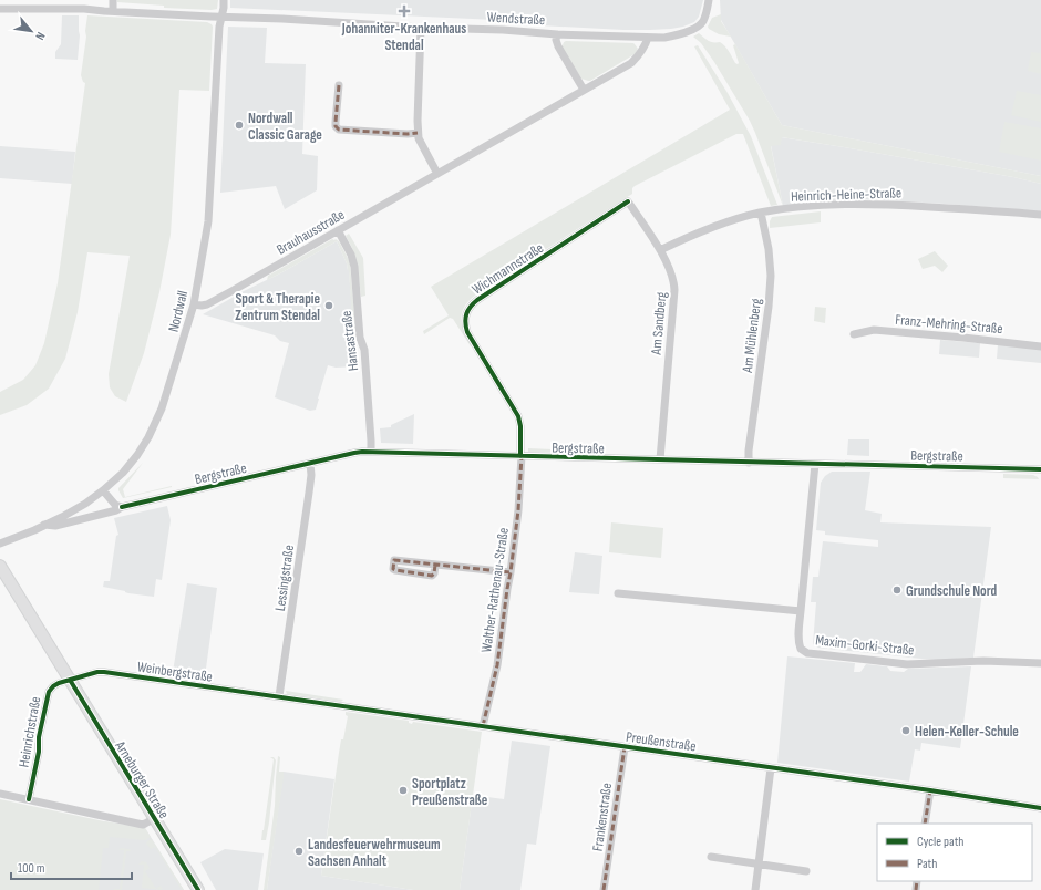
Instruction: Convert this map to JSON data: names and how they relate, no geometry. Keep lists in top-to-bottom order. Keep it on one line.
{"streets":{"main road":["Arneburger Straße"],"street":["Wendstraße","Heinrich-Heine-Straße","Brauhausstraße","Wichmannstraße","Nordwall","Am Sandberg","Franz-Mehring-Straße","Am Mühlenberg","Hansastraße","Bergstraße","Lessingstraße","Walther-Rathenau-Straße","Maxim-Gorki-Straße","Weinbergstraße","Heinrichstraße","Preußenstraße","Frankenstraße"]},"crossings":[["Wendstraße","Brauhausstraße"],["Wendstraße","Nordwall"],["Heinrich-Heine-Straße","Am Sandberg"],["Heinrich-Heine-Straße","Am Mühlenberg"],["Brauhausstraße","Nordwall"],["Brauhausstraße","Hansastraße"],["Wichmannstraße","Am Sandberg"],["Wichmannstraße","Bergstraße"],["Wichmannstraße","Walther-Rathenau-Straße"],["Nordwall","Bergstraße"],["Am Sandberg","Bergstraße"],["Am Mühlenberg","Bergstraße"],["Hansastraße","Bergstraße"],["Bergstraße","Lessingstraße"],["Bergstraße","Walther-Rathenau-Straße"],["Lessingstraße","Weinbergstraße"],["Lessingstraße","Preußenstraße"],["Walther-Rathenau-Straße","Preußenstraße"],["Weinbergstraße","Heinrichstraße"],["Weinbergstraße","Preußenstraße"],["Weinbergstraße","Arneburger Straße"],["Heinrichstraße","Arneburger Straße"],["Preußenstraße","Frankenstraße"]],"places":{"health":["Johanniter-Krankenhaus Stendal"],"other":["Nordwall Classic Garage","Sport & Therapie Zentrum Stendal","Grundschule Nord","Helen-Keller-Schule","Sportplatz Preußenstraße","Landesfeuerwehrmuseum Sachsen Anhalt"]},"legend":["Cycle path","Path"],"scale_bar":"100 m","north":"bottom right"}
